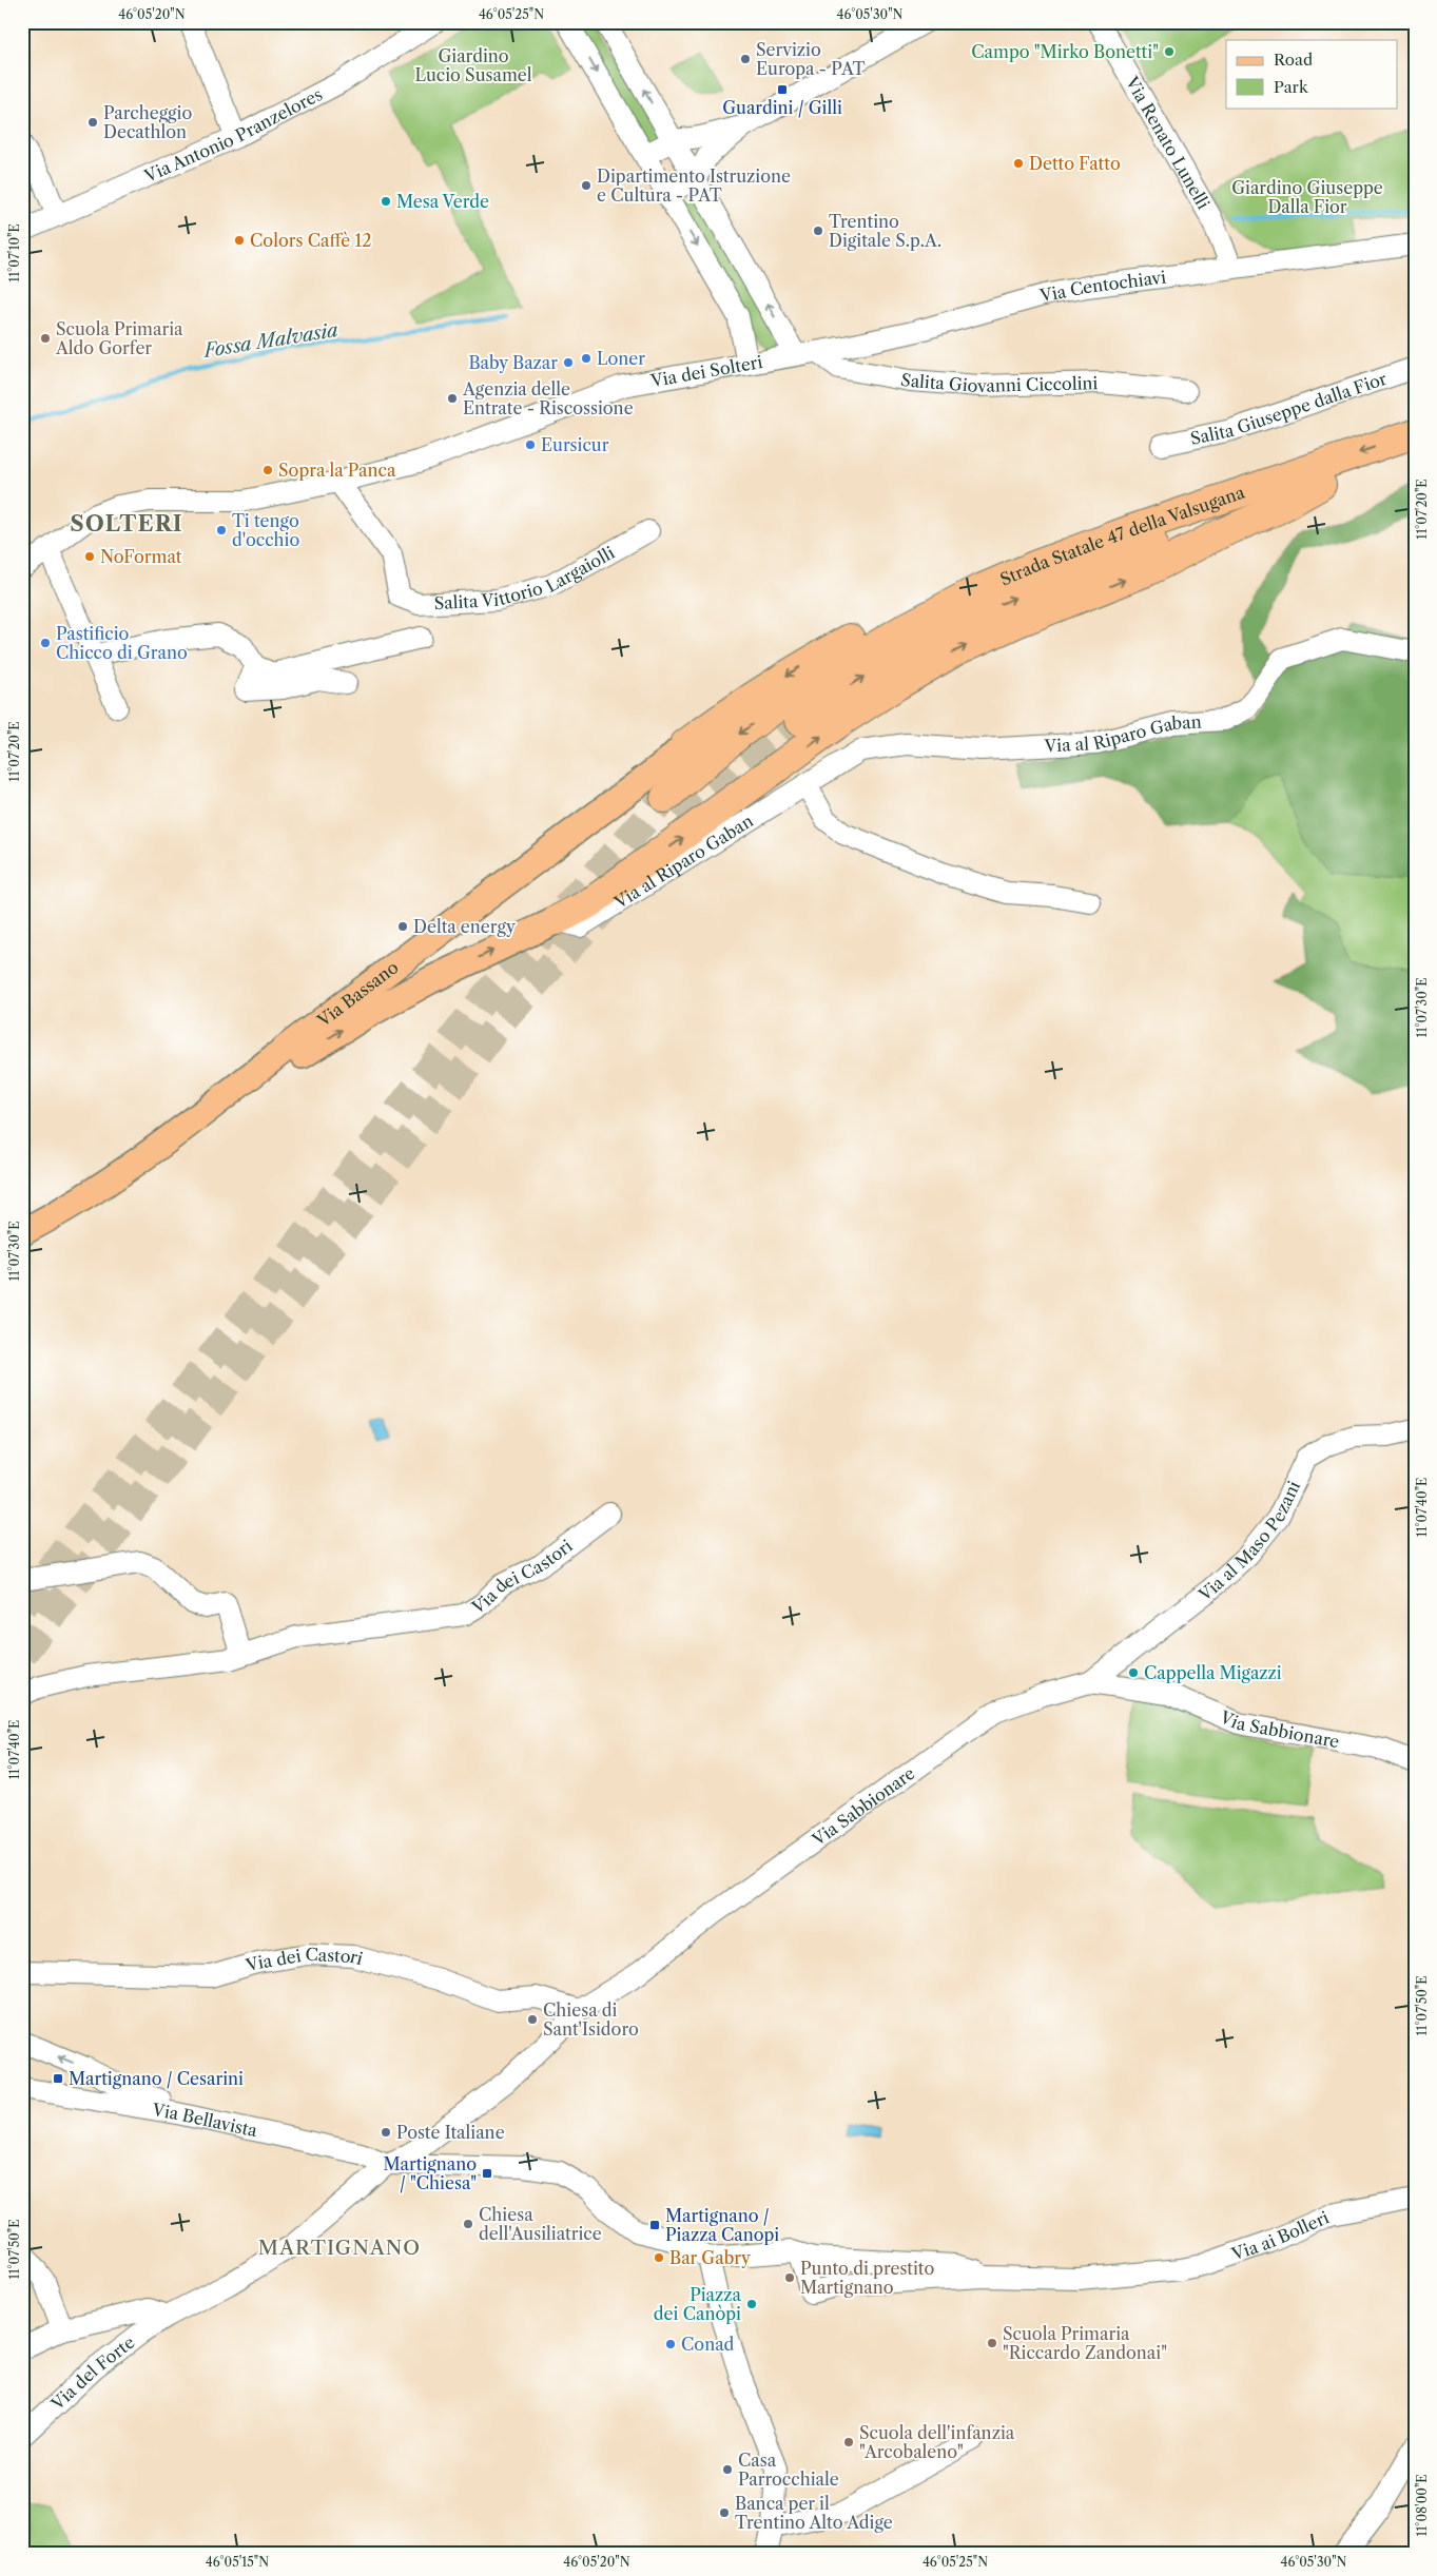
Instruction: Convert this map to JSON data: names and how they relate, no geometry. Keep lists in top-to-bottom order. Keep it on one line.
{"streets":{"highway":["Strada Statale 47 della Valsugana"],"main road":["Via Bassano"],"street":["Via Antonio Pranzelores","Via Renato Lunelli","Via Centochiavi","Via dei Solteri","Salita Giovanni Ciccolini","Salita Giuseppe dalla Fior","Salita Vittorio Largaiolli","Via al Riparo Gaban","Via al Maso Pezani","Via dei Castori","Via Sabbionare","Via Bellavista","Via ai Bolleri","Via del Forte"]},"crossings":[["Via Renato Lunelli","Via Centochiavi"],["Via Centochiavi","Via dei Solteri"],["Via Centochiavi","Salita Giovanni Ciccolini"],["Via dei Solteri","Salita Vittorio Largaiolli"],["Via al Maso Pezani","Via Sabbionare"],["Via dei Castori","Via Sabbionare"],["Via Sabbionare","Via Bellavista"],["Via Sabbionare","Via del Forte"],["Via Bellavista","Via del Forte"]],"districts":["SOLTERI","MARTIGNANO"],"water":["Fossa Malvasia"],"parks":["Giardino Lucio Susamel","Giardino Giuseppe Dalla Fior"],"places":{"other":["Campo \"Mirko Bonetti\"","Servizio Europa - PAT","Parcheggio Decathlon","Detto Fatto","Dipartimento Istruzione e Cultura - PAT","Mesa Verde","Trentino Digitale S.p.A.","Colors Caffè 12","Scuola Primaria Aldo Gorfer","Loner","Baby Bazar","Agenzia delle Entrate - Riscossione","Eursicur","Sopra la Panca","Ti tengo d'occhio","NoFormat","Pastificio Chicco di Grano","Delta energy","Cappella Migazzi","Chiesa di Sant'Isidoro","Poste Italiane","Chiesa dell'Ausiliatrice","Bar Gabry","Punto di prestito Martignano","Piazza dei Canòpi","Scuola Primaria \"Riccardo Zandonai\"","Conad","Scuola dell'infanzia \"Arcobaleno\"","Casa Parrocchiale","Banca per il Trentino Alto Adige"],"transit":["Guardini / Gilli","Martignano / Cesarini","Martignano / \"Chiesa\"","Martignano / Piazza Canopi"]},"legend":["Road","Park"],"coordinates":["46°05'20\"N","46°05'25\"N","46°05'30\"N","11°07'10\"E","11°07'20\"E","11°07'30\"E","11°07'40\"E","11°07'50\"E","11°08'00\"E","46°05'15\"N"]}
